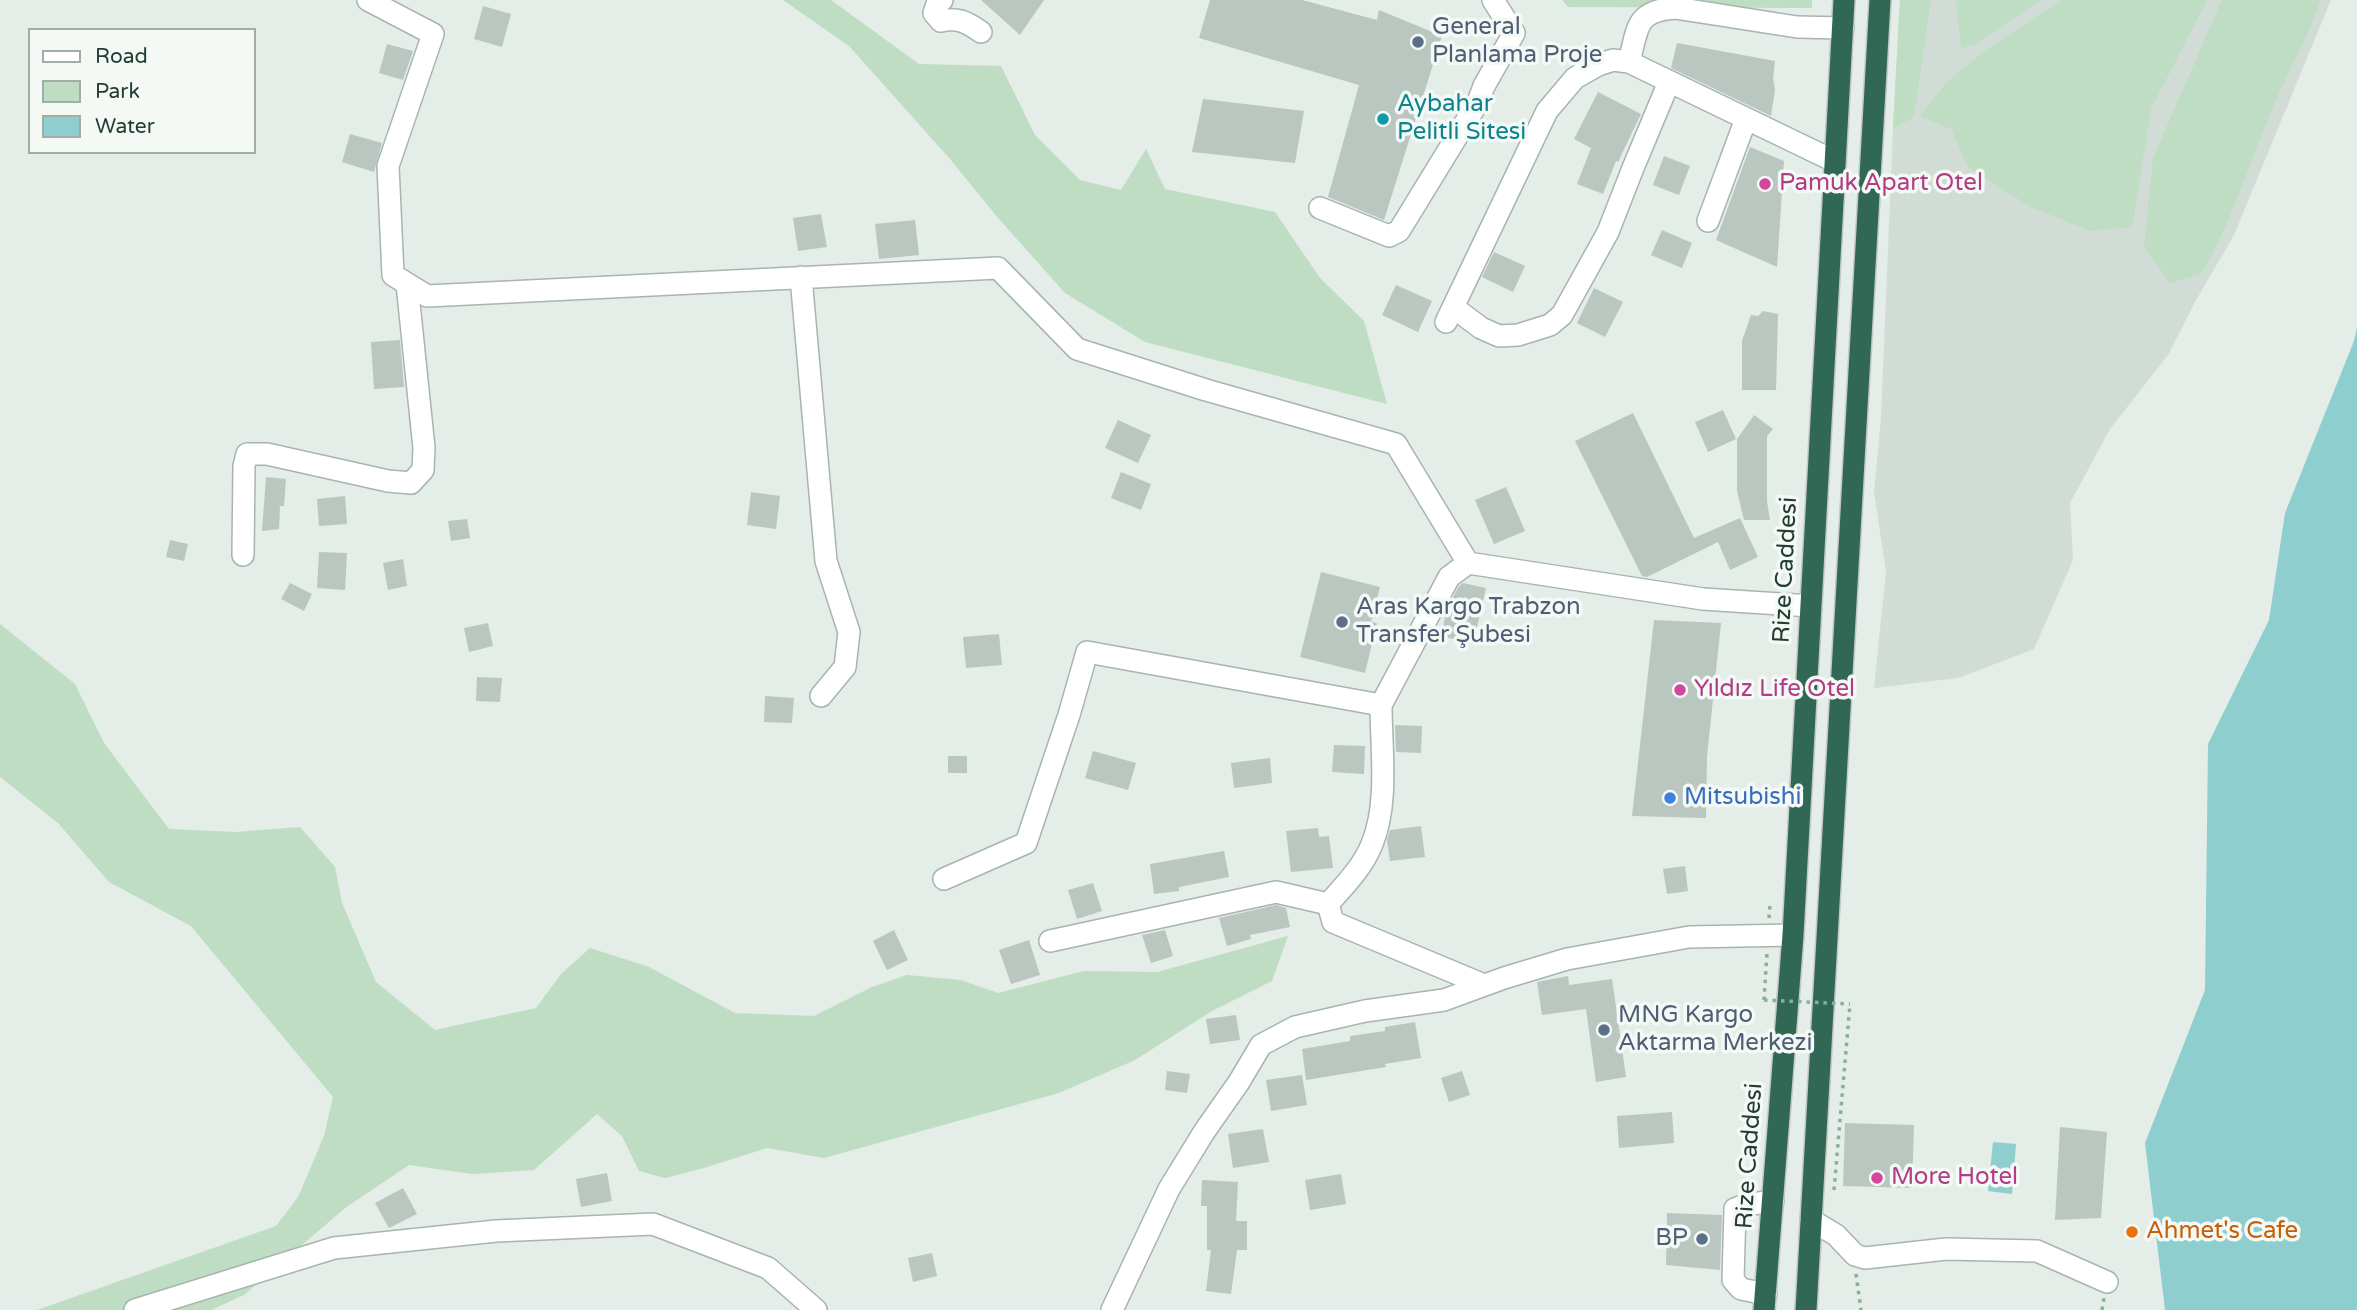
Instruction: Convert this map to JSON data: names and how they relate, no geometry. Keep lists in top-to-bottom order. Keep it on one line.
{"streets":{"highway":["Rize Caddesi"]},"places":["General Planlama Proje","Aybahar Pelitli Sitesi","Pamuk Apart Otel","Aras Kargo Trabzon Transfer Şubesi","Yıldız Life Otel","Mitsubishi","MNG Kargo Aktarma Merkezi","More Hotel","Ahmet's Cafe","BP"],"legend":["Road","Park","Water"]}
